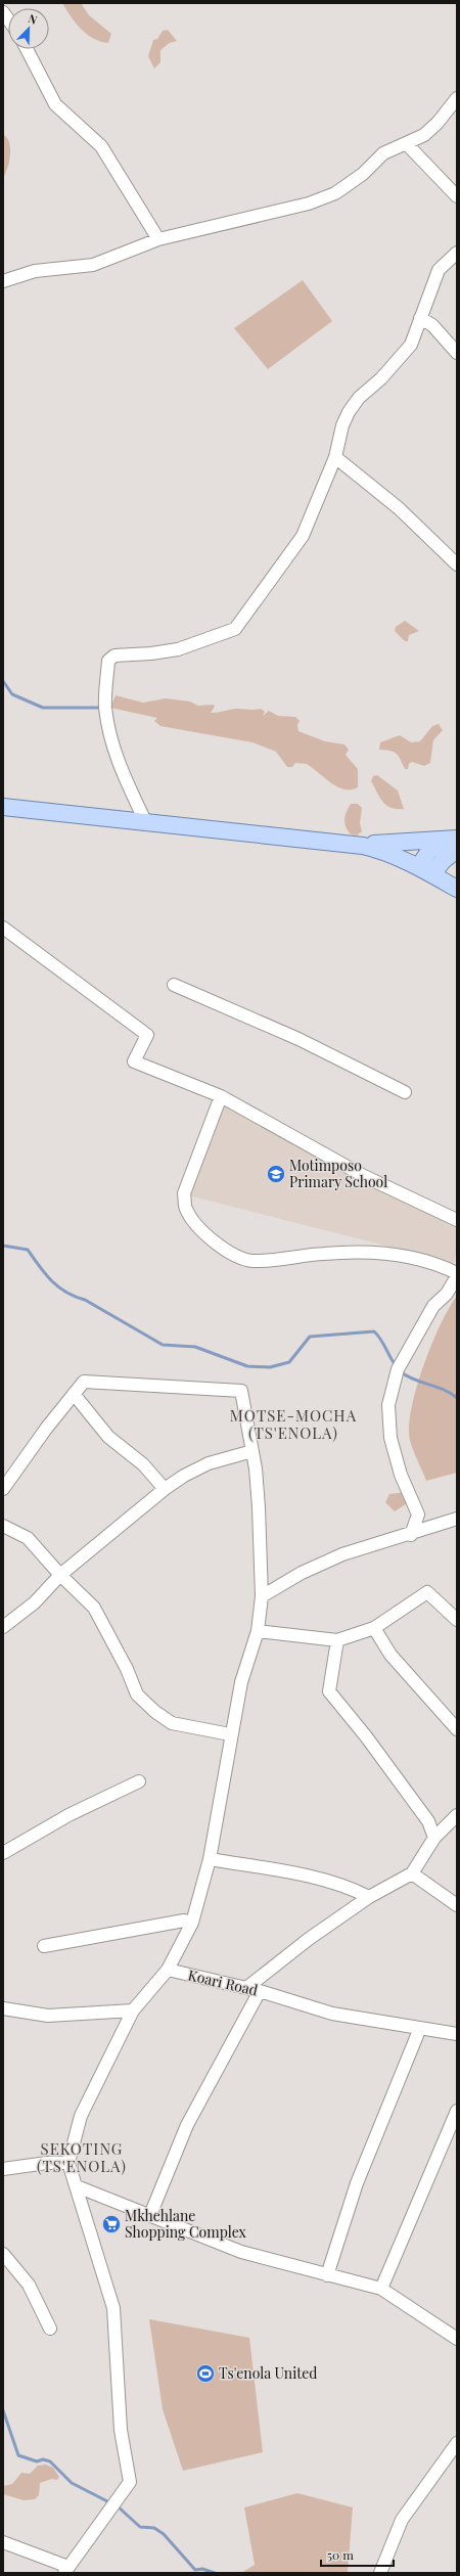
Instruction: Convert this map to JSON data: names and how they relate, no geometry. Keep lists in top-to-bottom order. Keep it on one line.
{"streets":{"street":["Koari Road"]},"districts":["MOTSE-MOCHA (TS'ENOLA)","SEKOTING (TS'ENOLA)"],"places":{"school or university":["Motimposo Primary School"],"supermarket":["Mkhehlane Shopping Complex"],"sports":["Ts'enola United"]},"scale_bar":"50 m","north":"top right"}
